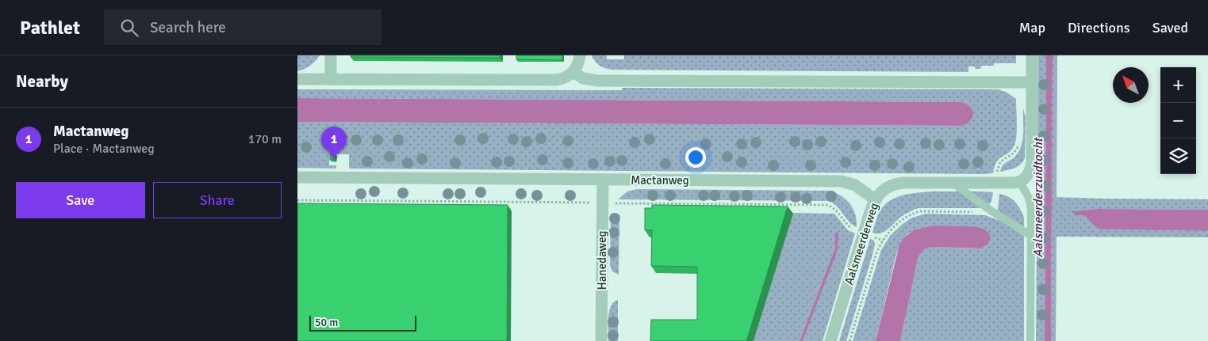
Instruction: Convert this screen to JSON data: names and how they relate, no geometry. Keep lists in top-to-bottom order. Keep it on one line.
{"streets":{"street":["Mactanweg","Aalsmeerderweg","Hanedaweg"]},"crossings":[["Mactanweg","Aalsmeerderweg"],["Mactanweg","Hanedaweg"]],"water":["Aalsmeerderzuidtocht"],"scale_bar":"50 m","north":"top left","page":{"header":"Pathlet","search":"Search here","nav":["Map","Directions","Saved"],"heading":"Nearby","map_buttons":["+","−"],"list":[{"mark":"1","name":"Mactanweg","note":"Place · Mactanweg","value":"170 m"}],"pins":"1","buttons":["Save","Share"],"scale":"50 m"}}
